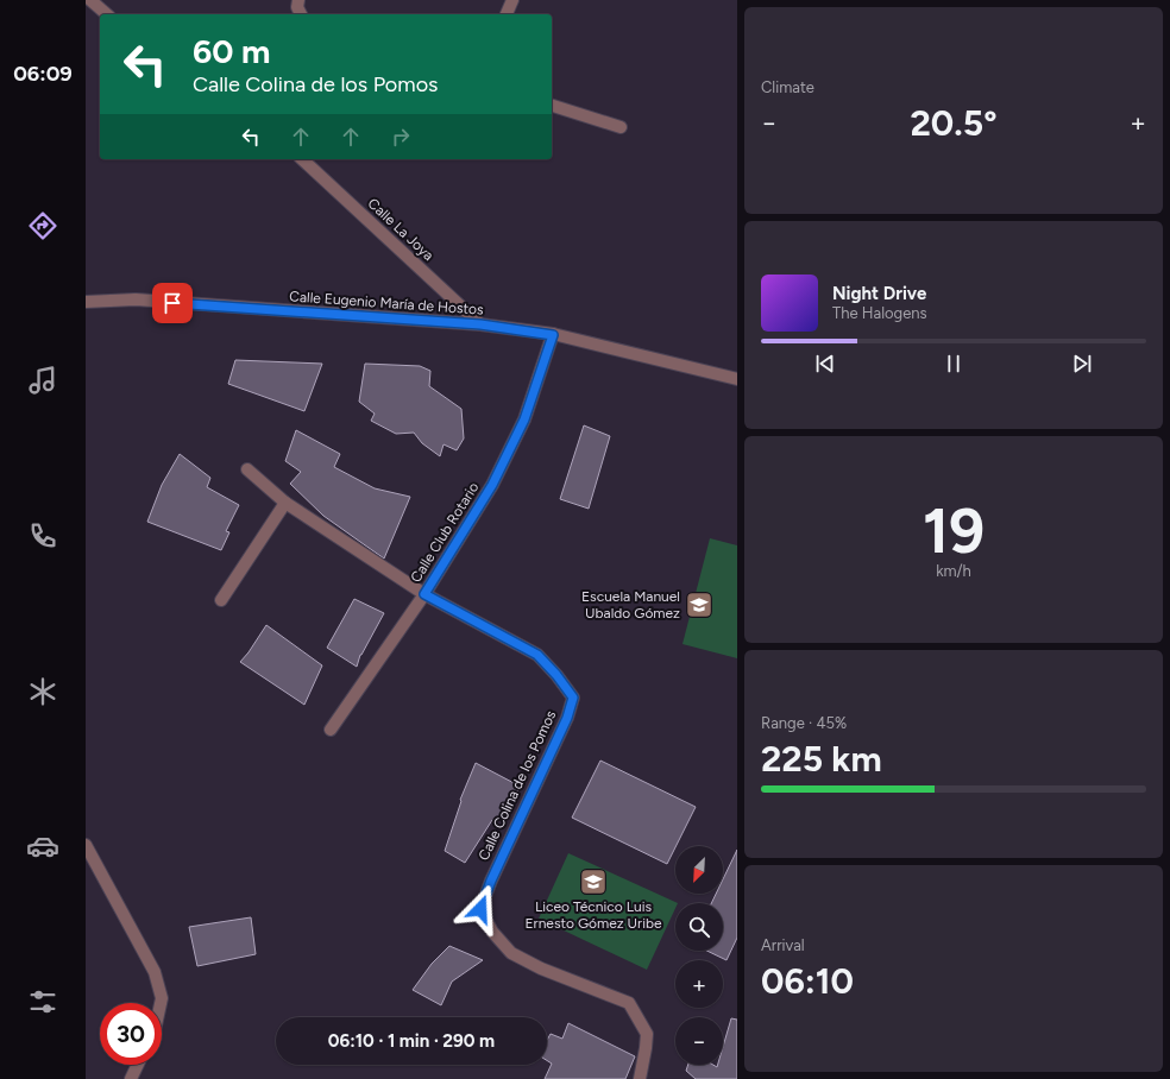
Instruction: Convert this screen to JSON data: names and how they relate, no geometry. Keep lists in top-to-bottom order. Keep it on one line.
{"streets":{"street":["Calle La Joya","Calle Eugenio María de Hostos","Calle Club Rotario","Calle Colina de los Pomos"]},"crossings":[["Calle La Joya","Calle Eugenio María de Hostos"],["Calle Eugenio María de Hostos","Calle Club Rotario"],["Calle Club Rotario","Calle Colina de los Pomos"]],"places":{"school or university":["Escuela Manuel Ubaldo Gómez","Liceo Técnico Luis Ernesto Gómez Uribe"]},"north":"bottom left","page":{"tabs":"06:09","tile":["Climate",["19","km/h"],["Range · 45%","225 km"],["Arrival","06:10"]],"turn":["60 m","Calle Colina de los Pomos"],"heat":["−","20.5°","+"],"song":["Night Drive","The Halogens"],"map_buttons":["+","−"],"limit":"30","trip":"06:10 · 1 min · 290 m"}}
